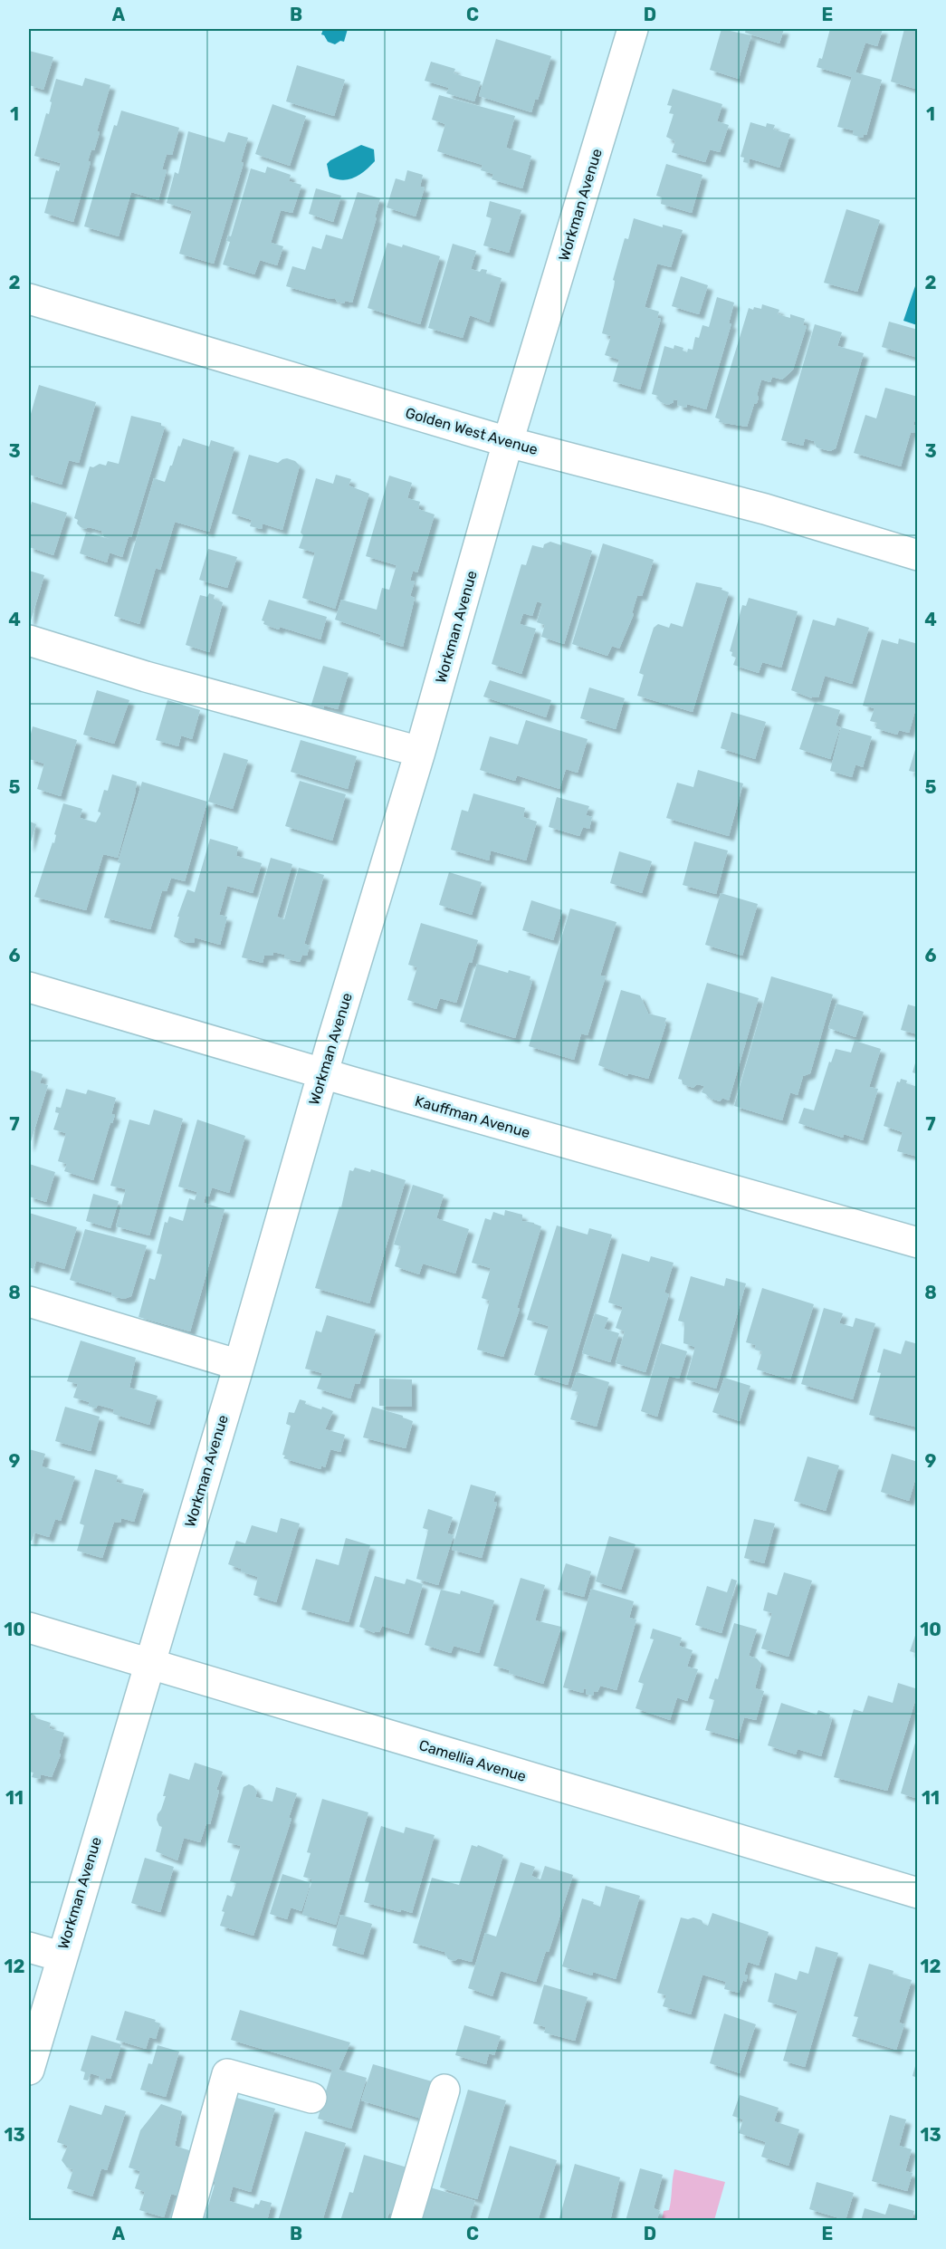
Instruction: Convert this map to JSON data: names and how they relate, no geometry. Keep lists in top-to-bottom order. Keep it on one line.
{"streets":{"street":["Workman Avenue","Golden West Avenue","Kauffman Avenue","Camellia Avenue"]},"crossings":[["Workman Avenue","Golden West Avenue"],["Workman Avenue","Kauffman Avenue"],["Workman Avenue","Camellia Avenue"]],"grid":{"columns":["A","B","C","D","E"],"rows":["1","2","3","4","5","6","7","8","9","10","11","12","13"]}}
